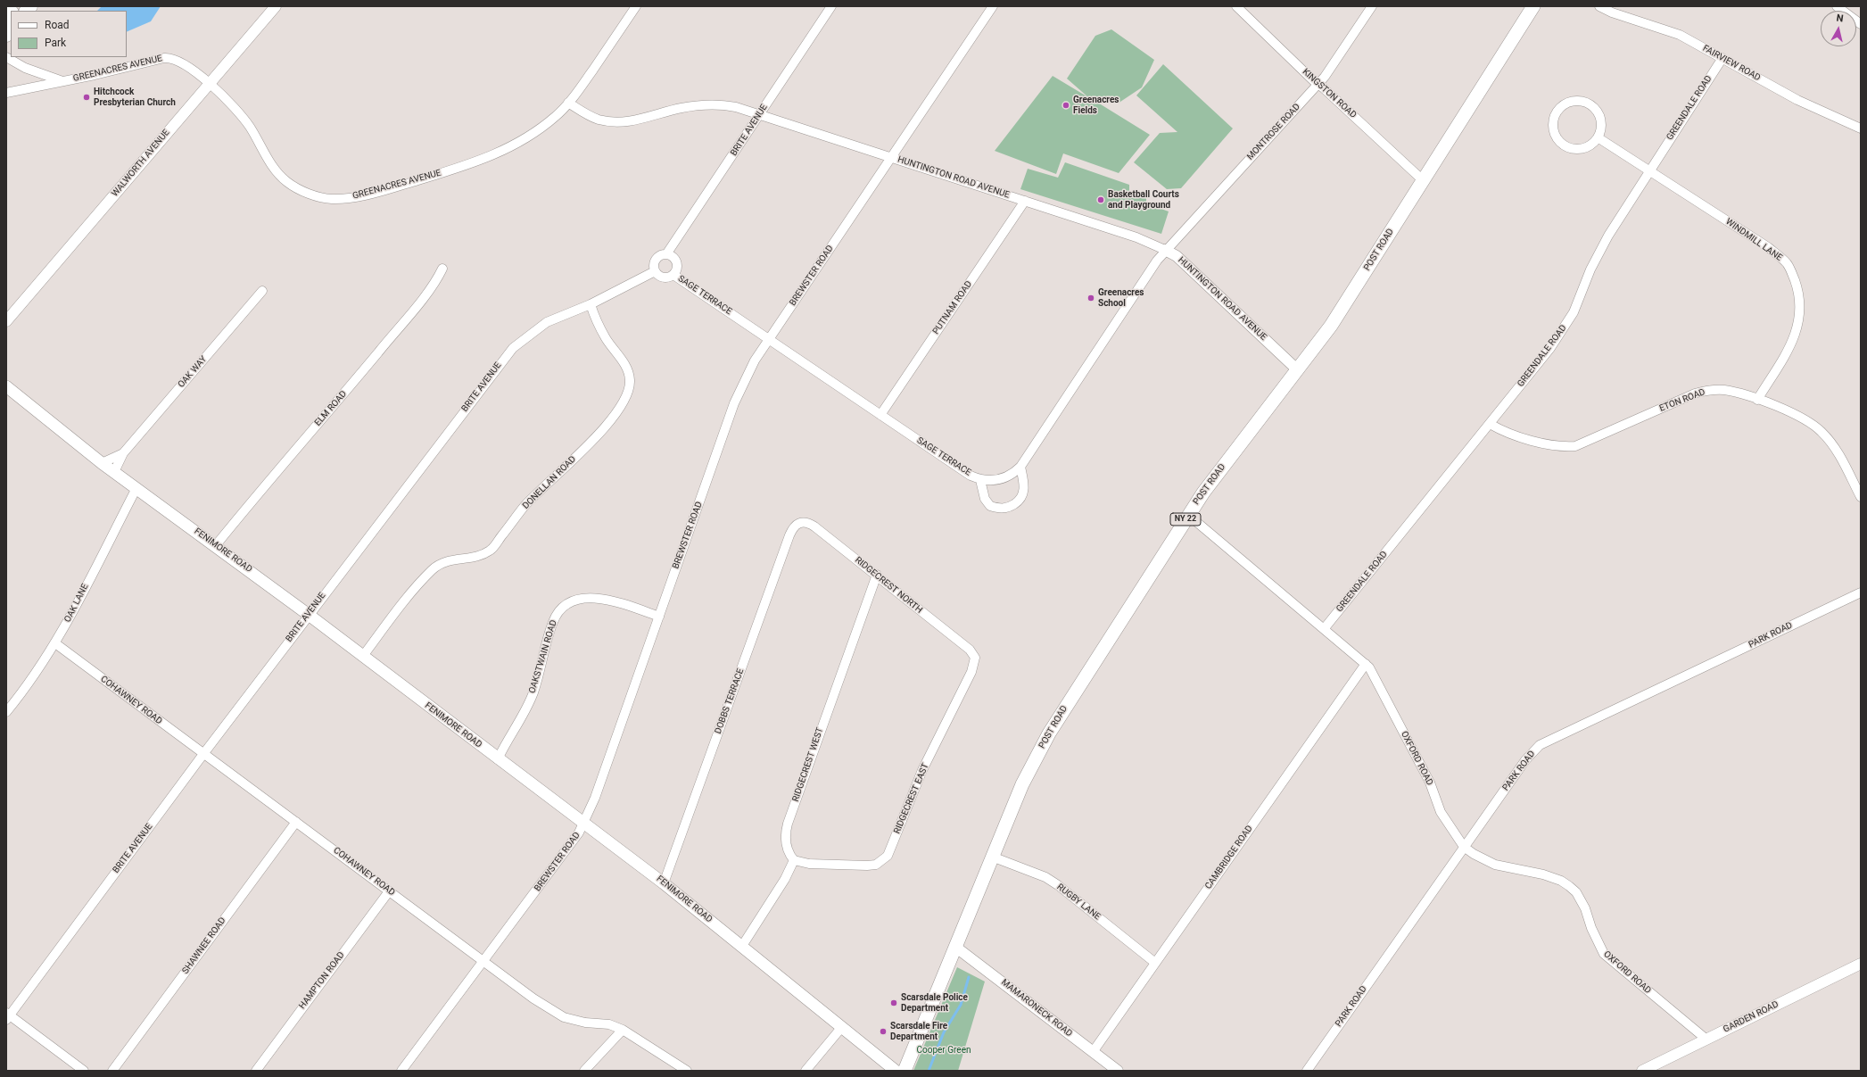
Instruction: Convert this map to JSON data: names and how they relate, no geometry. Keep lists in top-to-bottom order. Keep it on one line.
{"streets":{"main road":["POST ROAD","NY 22","FENIMORE ROAD"],"street":["FAIRVIEW ROAD","GREENACRES AVENUE","KINGSTON ROAD","GREENDALE ROAD","BRITE AVENUE","MONTROSE ROAD","WALWORTH AVENUE","HUNTINGTON ROAD AVENUE","WINDMILL LANE","BREWSTER ROAD","SAGE TERRACE","PUTNAM ROAD","OAK WAY","ETON ROAD","ELM ROAD","DONELLAN ROAD","RIDGECREST NORTH","OAK LANE","PARK ROAD","OAKSTWAIN ROAD","COHAWNEY ROAD","DOBBS TERRACE","OXFORD ROAD","RIDGECREST WEST","RIDGECREST EAST","CAMBRIDGE ROAD","RUGBY LANE","SHAWNEE ROAD","HAMPTON ROAD","MAMARONECK ROAD","GARDEN ROAD"]},"crossings":[["FAIRVIEW ROAD","GREENDALE ROAD"],["GREENACRES AVENUE","WALWORTH AVENUE"],["GREENACRES AVENUE","HUNTINGTON ROAD AVENUE"],["KINGSTON ROAD","MONTROSE ROAD"],["KINGSTON ROAD","POST ROAD"],["GREENDALE ROAD","WINDMILL LANE"],["GREENDALE ROAD","ETON ROAD"],["GREENDALE ROAD","OXFORD ROAD"],["BRITE AVENUE","HUNTINGTON ROAD AVENUE"],["BRITE AVENUE","SAGE TERRACE"],["BRITE AVENUE","DONELLAN ROAD"],["BRITE AVENUE","FENIMORE ROAD"],["BRITE AVENUE","COHAWNEY ROAD"],["MONTROSE ROAD","HUNTINGTON ROAD AVENUE"],["MONTROSE ROAD","SAGE TERRACE"],["HUNTINGTON ROAD AVENUE","POST ROAD"],["HUNTINGTON ROAD AVENUE","BREWSTER ROAD"],["HUNTINGTON ROAD AVENUE","SAGE TERRACE"],["HUNTINGTON ROAD AVENUE","PUTNAM ROAD"],["WINDMILL LANE","ETON ROAD"],["POST ROAD","OXFORD ROAD"],["POST ROAD","RUGBY LANE"],["POST ROAD","MAMARONECK ROAD"],["BREWSTER ROAD","SAGE TERRACE"],["BREWSTER ROAD","FENIMORE ROAD"],["BREWSTER ROAD","OAKSTWAIN ROAD"],["BREWSTER ROAD","COHAWNEY ROAD"],["SAGE TERRACE","PUTNAM ROAD"],["OAK WAY","FENIMORE ROAD"],["ELM ROAD","FENIMORE ROAD"],["DONELLAN ROAD","FENIMORE ROAD"],["FENIMORE ROAD","OAK LANE"],["FENIMORE ROAD","OAKSTWAIN ROAD"],["FENIMORE ROAD","DOBBS TERRACE"],["RIDGECREST NORTH","DOBBS TERRACE"],["RIDGECREST NORTH","RIDGECREST WEST"],["RIDGECREST NORTH","RIDGECREST EAST"],["OAK LANE","COHAWNEY ROAD"],["PARK ROAD","OXFORD ROAD"],["COHAWNEY ROAD","SHAWNEE ROAD"],["COHAWNEY ROAD","HAMPTON ROAD"],["OXFORD ROAD","CAMBRIDGE ROAD"],["OXFORD ROAD","GARDEN ROAD"],["RIDGECREST WEST","RIDGECREST EAST"],["CAMBRIDGE ROAD","RUGBY LANE"],["CAMBRIDGE ROAD","MAMARONECK ROAD"]],"parks":["Cooper Green"],"places":["Hitchcock Presbyterian Church","Greenacres Fields","Basketball Courts and Playground","Greenacres School","Scarsdale Police Department","Scarsdale Fire Department"],"legend":["Road","Park"],"north":"top"}
